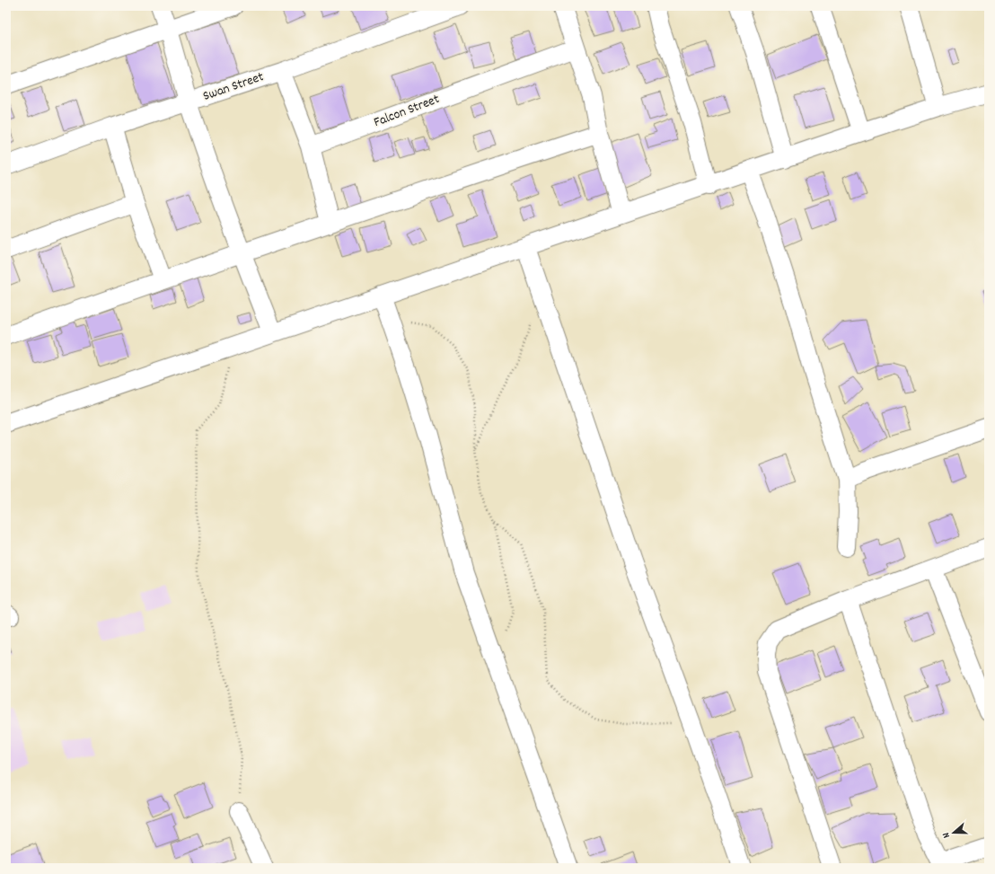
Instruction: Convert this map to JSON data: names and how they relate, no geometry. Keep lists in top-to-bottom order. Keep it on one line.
{"streets":{"street":["Swan Street","Falcon Street"]},"north":"left"}
